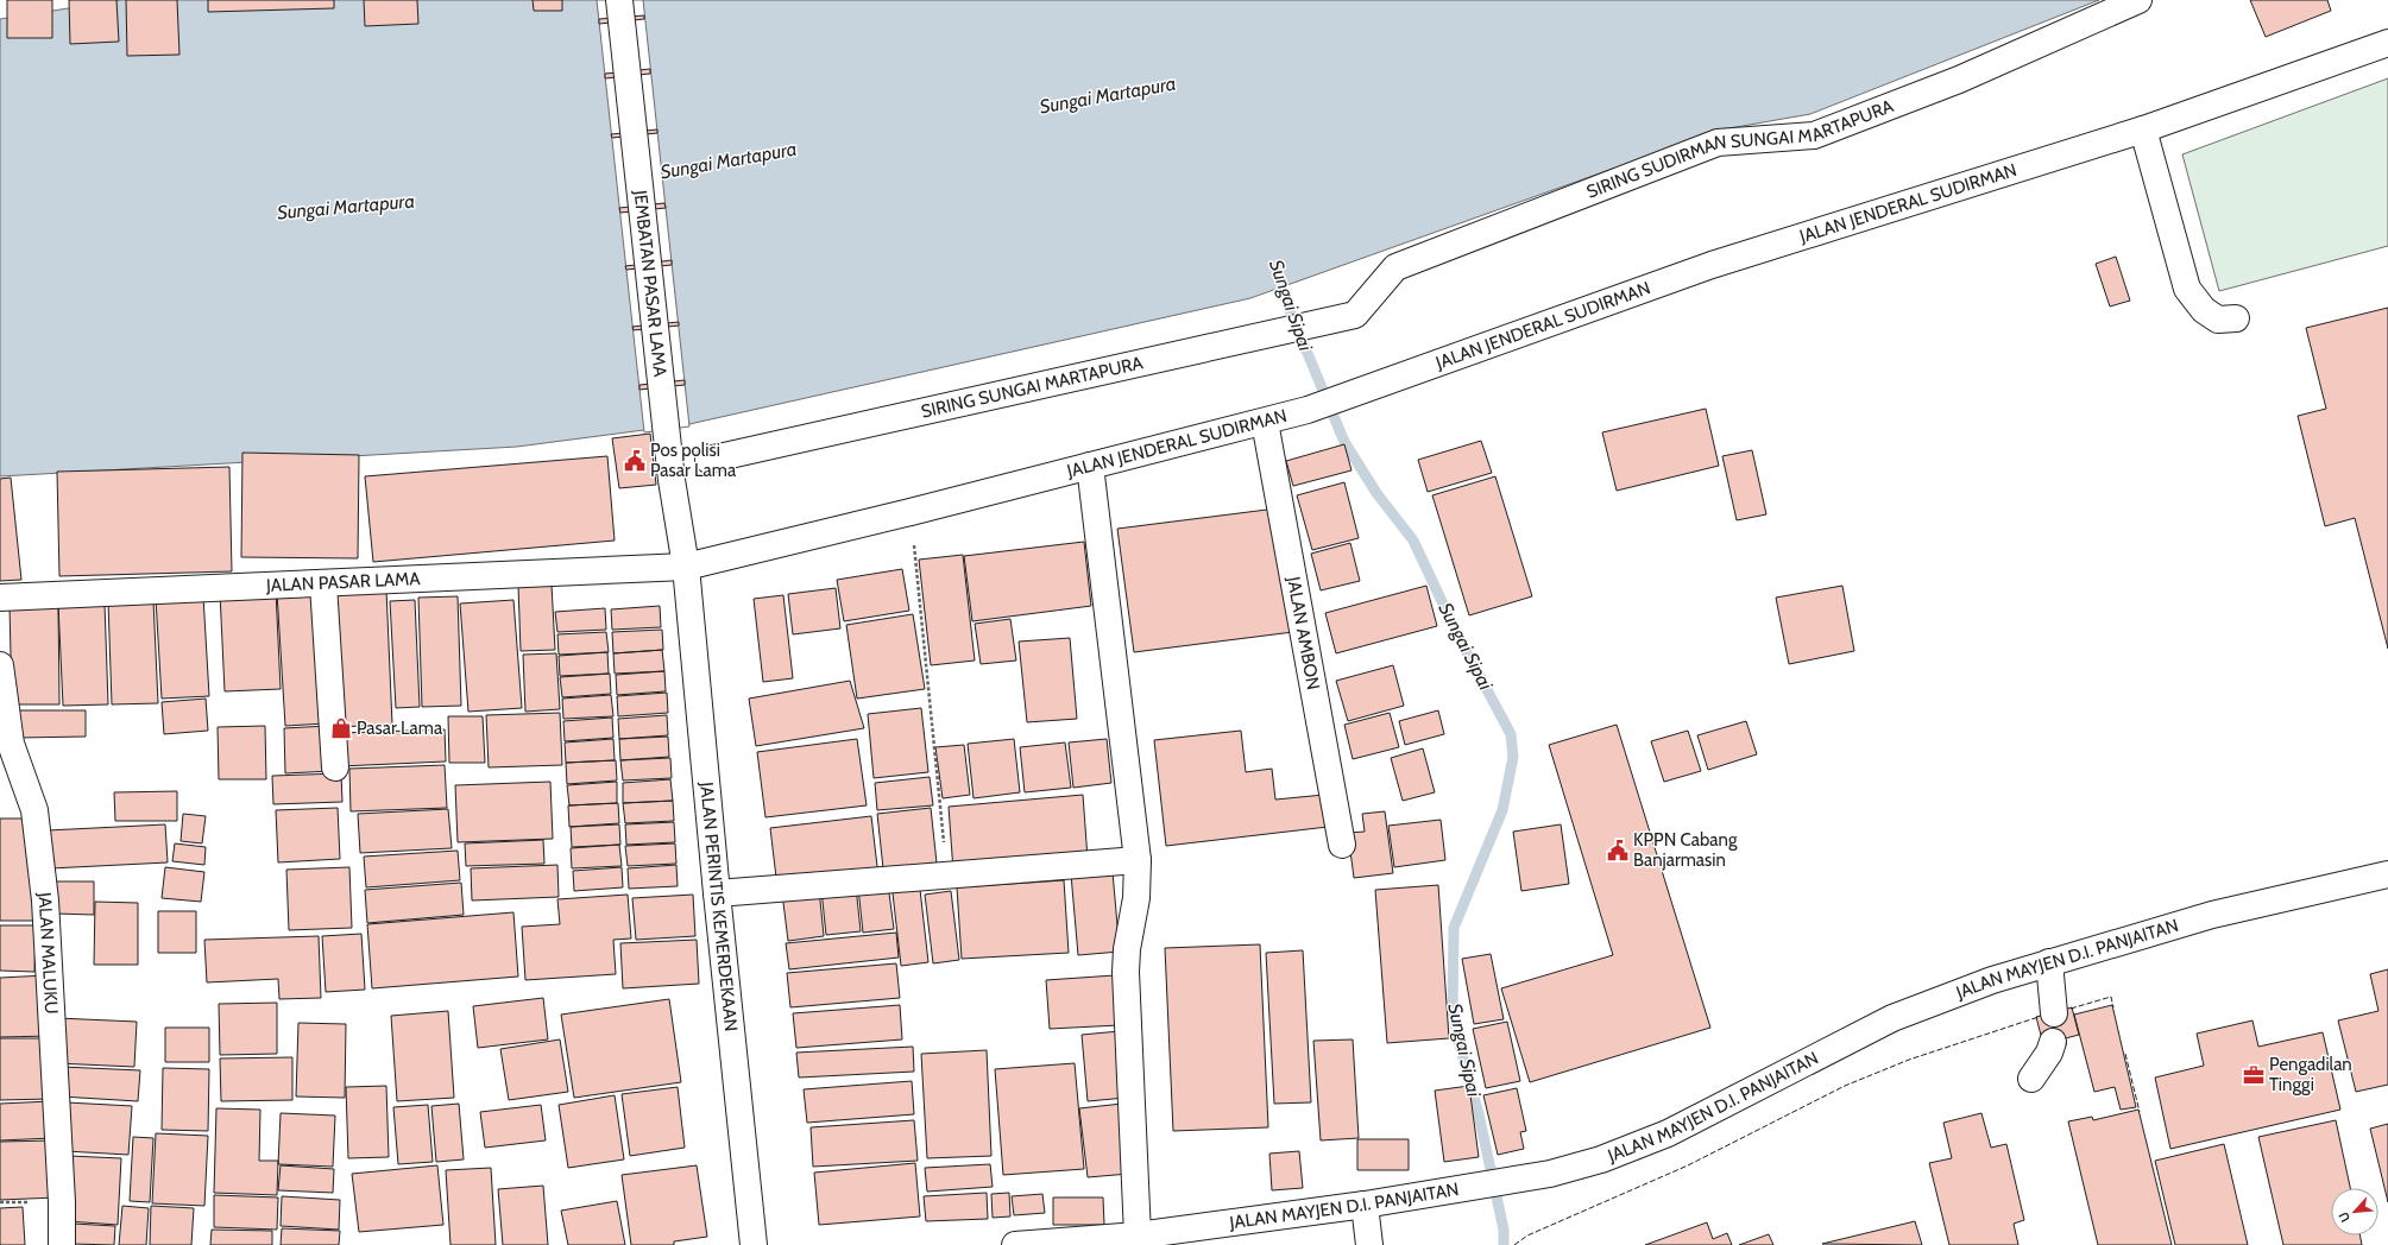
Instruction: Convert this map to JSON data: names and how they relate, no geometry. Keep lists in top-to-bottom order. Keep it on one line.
{"streets":{"street":["SIRING SUDIRMAN SUNGAI MARTAPURA","JALAN JENDERAL SUDIRMAN","JEMBATAN PASAR LAMA","SIRING SUNGAI MARTAPURA","JALAN PASAR LAMA","JALAN AMBON","JALAN PERINTIS KEMERDEKAAN","JALAN MALUKU","JALAN MAYJEN D.I. PANJAITAN"]},"crossings":[["SIRING SUDIRMAN SUNGAI MARTAPURA","SIRING SUNGAI MARTAPURA"],["JALAN JENDERAL SUDIRMAN","JEMBATAN PASAR LAMA"],["JALAN JENDERAL SUDIRMAN","JALAN PASAR LAMA"],["JALAN JENDERAL SUDIRMAN","JALAN AMBON"],["JALAN JENDERAL SUDIRMAN","JALAN PERINTIS KEMERDEKAAN"],["JEMBATAN PASAR LAMA","JALAN PASAR LAMA"],["JEMBATAN PASAR LAMA","JALAN PERINTIS KEMERDEKAAN"],["JALAN PASAR LAMA","JALAN PERINTIS KEMERDEKAAN"]],"water":["Sungai Martapura","Sungai Sipai"],"places":{"public building":["Pos polisi Pasar Lama","KPPN Cabang Banjarmasin"],"shop":["Pasar Lama"],"office":["Pengadilan Tinggi"]},"north":"bottom left"}
